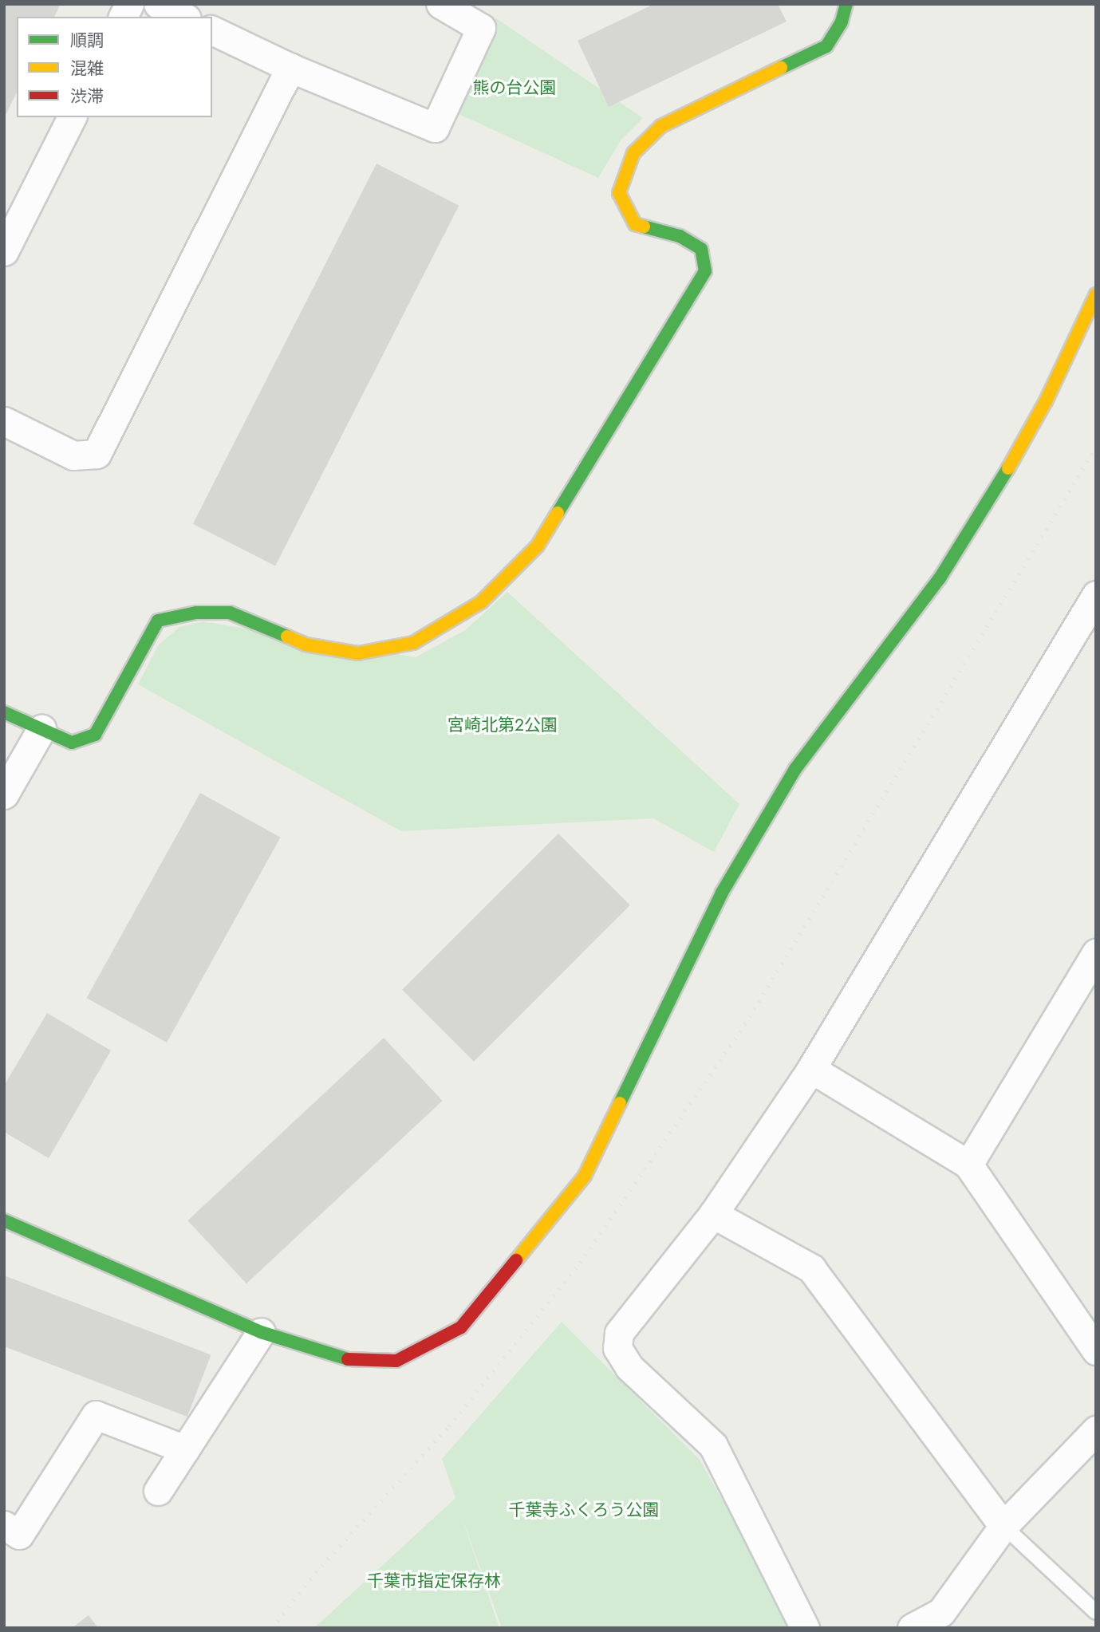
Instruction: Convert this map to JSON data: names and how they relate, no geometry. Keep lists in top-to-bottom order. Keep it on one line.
{"parks":["熊の台公園","宮崎北第2公園","千葉寺ふくろう公園","千葉市指定保存林"],"legend":["順調","混雑","渋滞"]}
